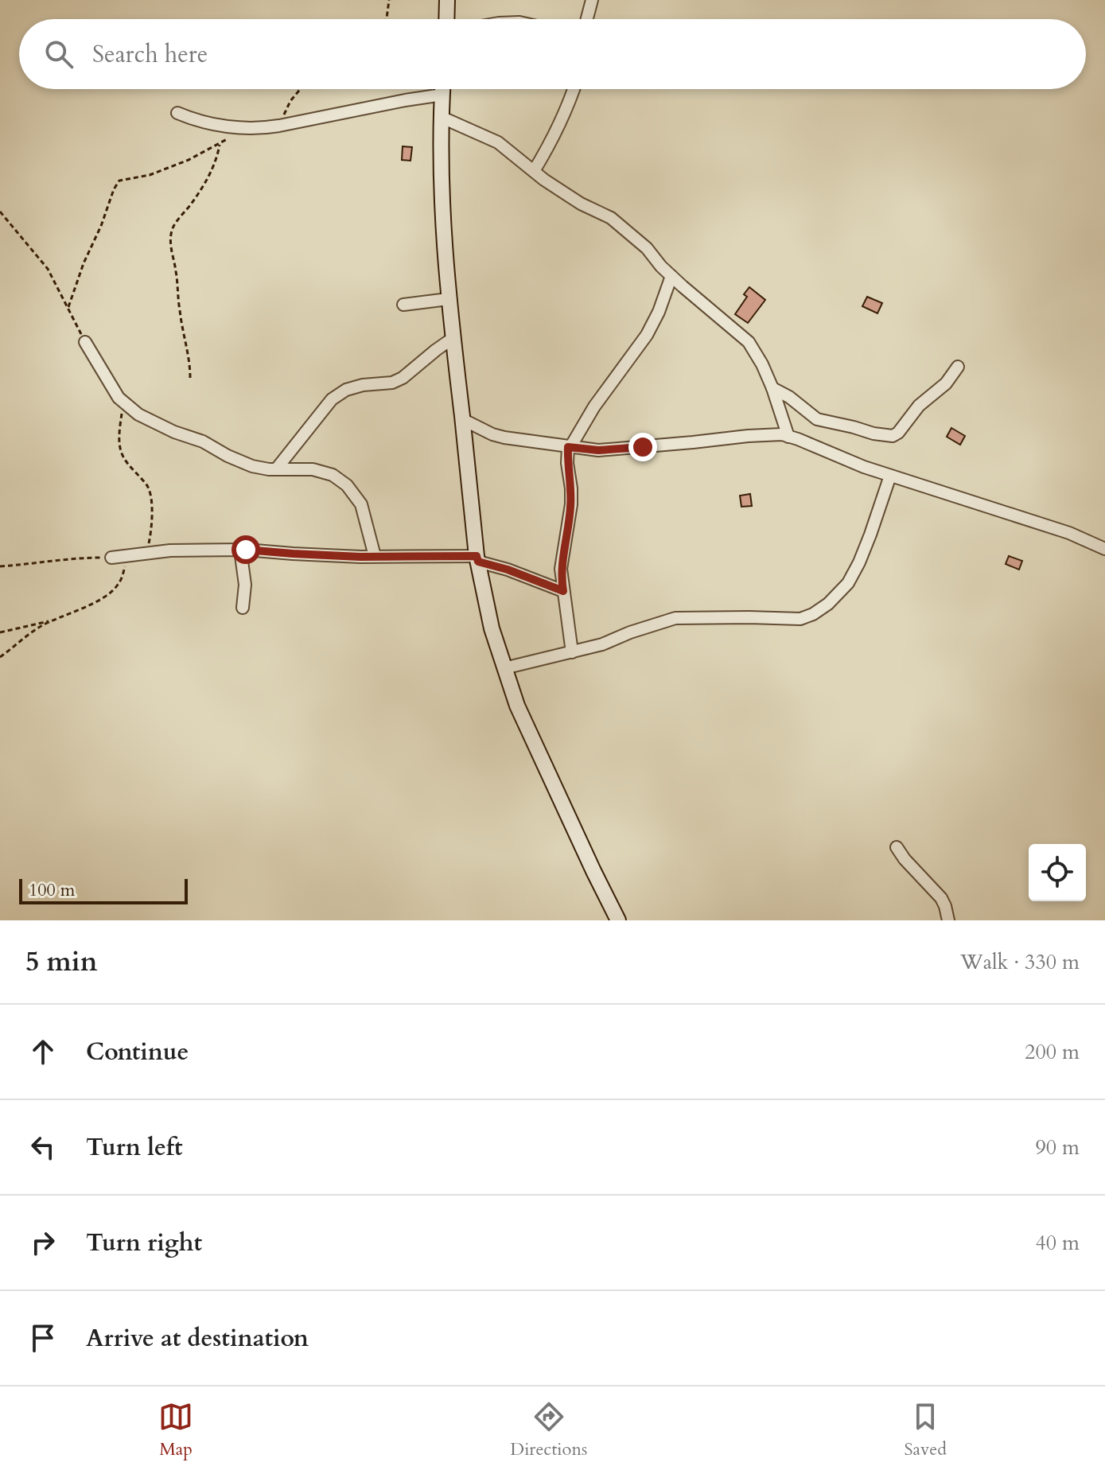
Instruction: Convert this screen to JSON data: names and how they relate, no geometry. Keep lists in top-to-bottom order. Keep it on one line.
{"scale_bar":"100 m","page":{"search":"Search here","scale":"100 m","heading":["5 min","Walk · 330 m"],"list":[["Continue","200 m"],["Turn left","90 m"],["Turn right","40 m"],"Arrive at destination"],"nav":["Map","Directions","Saved"]}}
